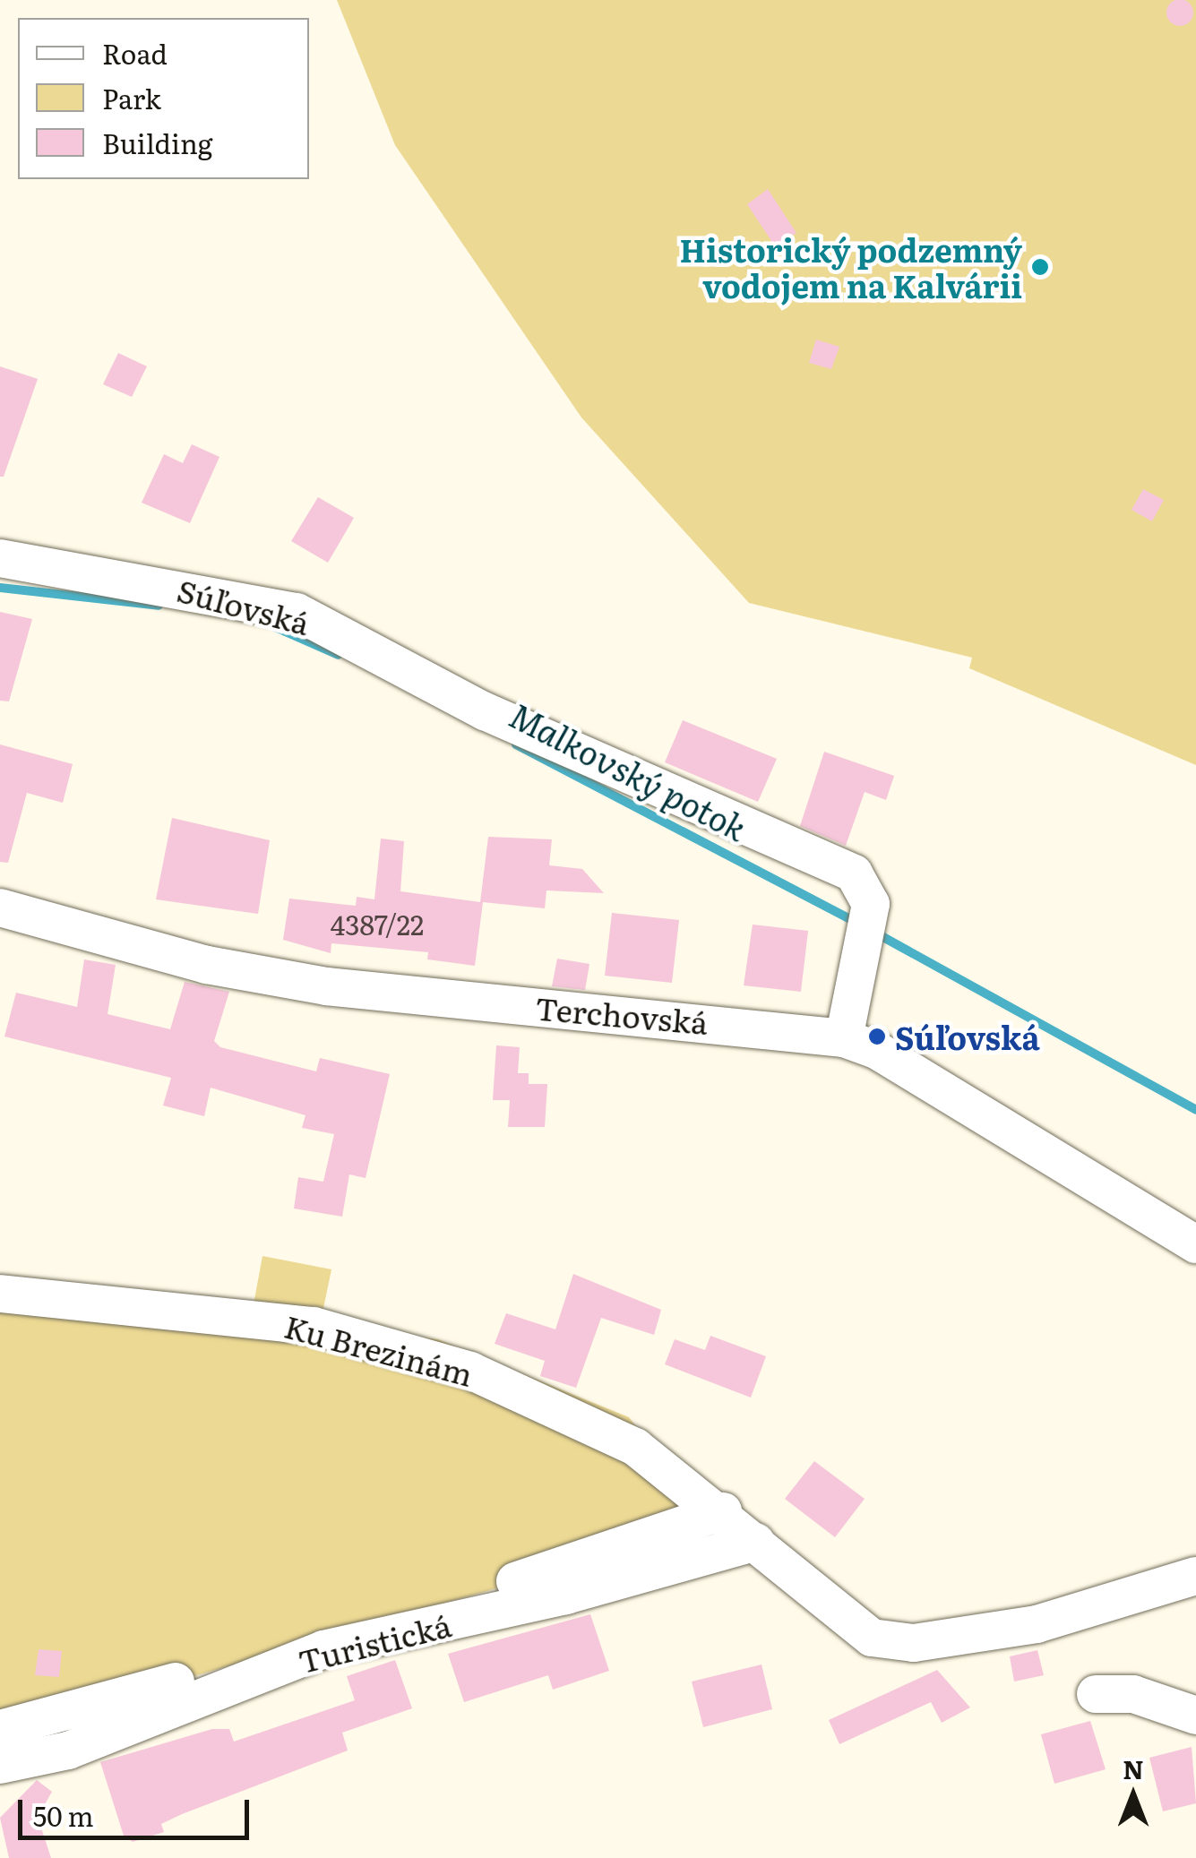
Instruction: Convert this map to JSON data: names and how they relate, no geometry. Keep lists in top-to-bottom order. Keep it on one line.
{"streets":{"street":["Súľovská","Terchovská","Ku Brezinám","Turistická"]},"crossings":[["Súľovská","Terchovská"],["Ku Brezinám","Turistická"]],"water":["Malkovský potok"],"places":["Historický podzemný vodojem na Kalvárii","Súľovská"],"house_numbers":["4387/22"],"legend":["Road","Park","Building"],"scale_bar":"50 m","north":"top"}
